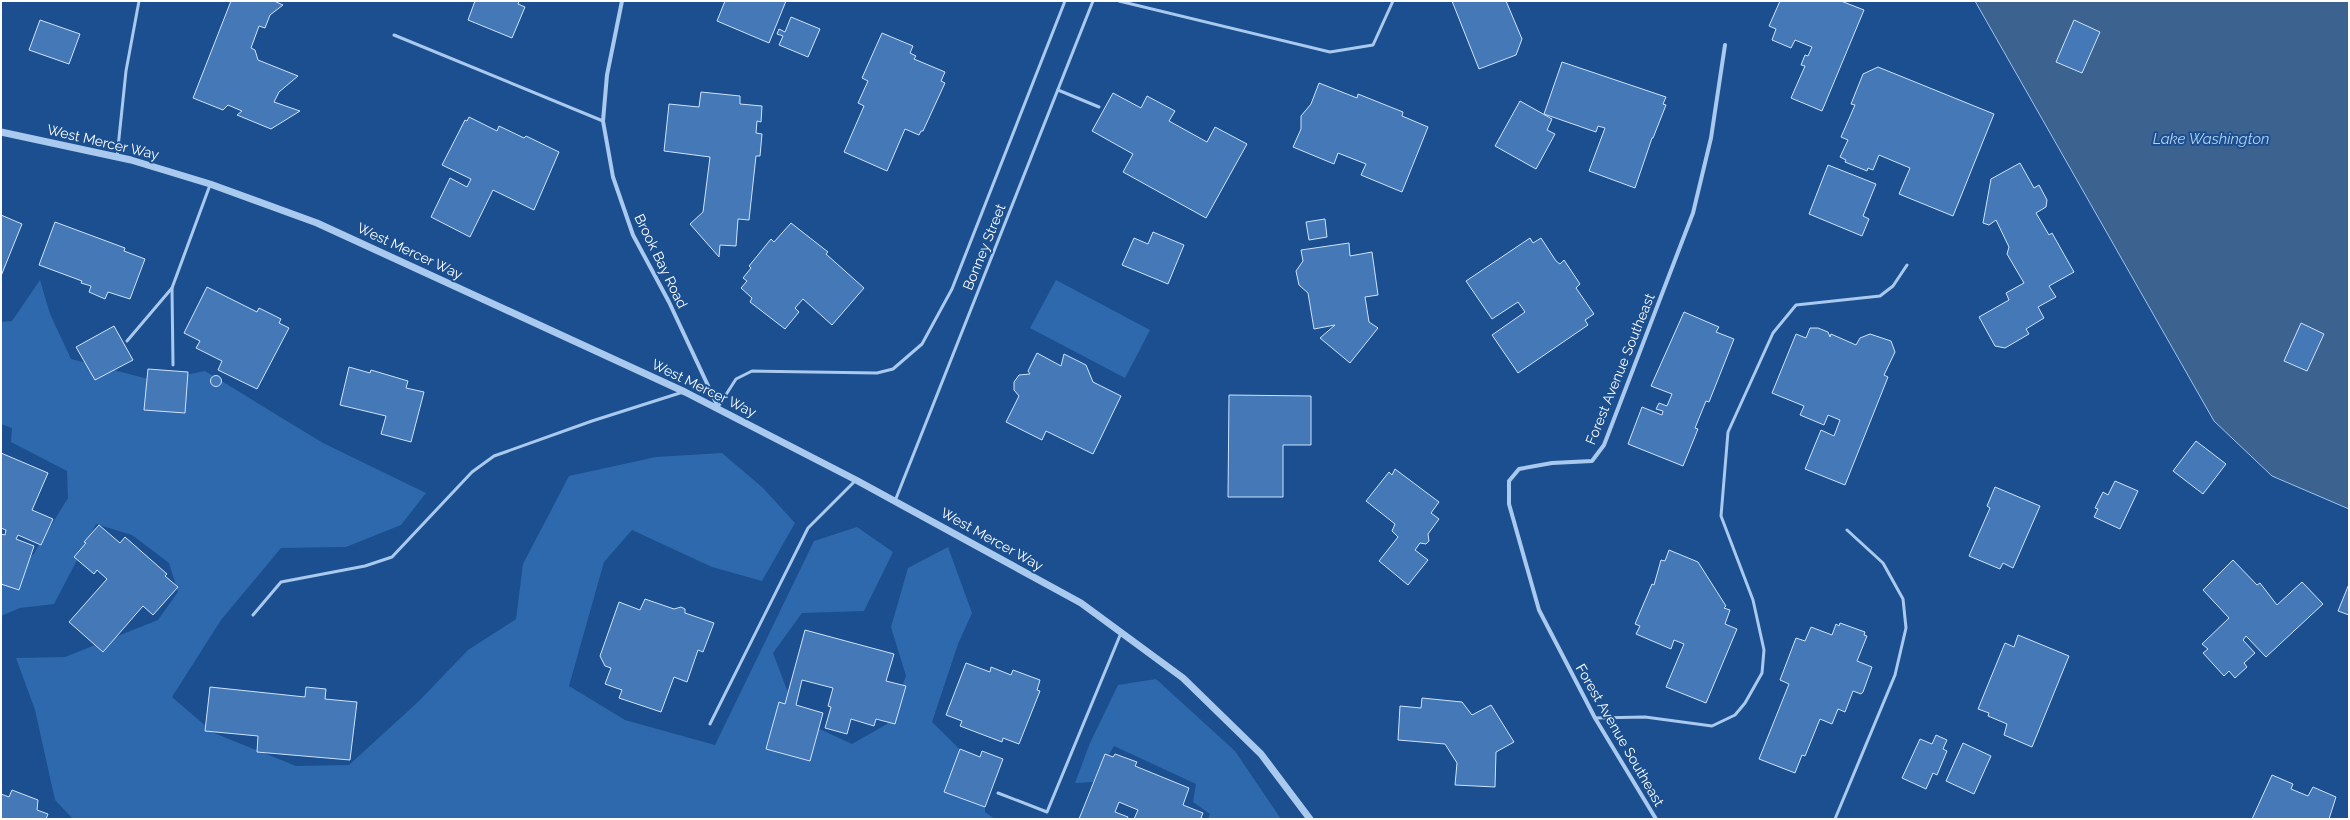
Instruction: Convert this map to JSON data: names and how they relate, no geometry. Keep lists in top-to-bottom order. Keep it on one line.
{"streets":{"street":["West Mercer Way","Brook Bay Road","Forest Avenue Southeast"],"lane":["Bonney Street"]},"crossings":[["West Mercer Way","Bonney Street"],["West Mercer Way","Brook Bay Road"]],"water":["Lake Washington"]}
